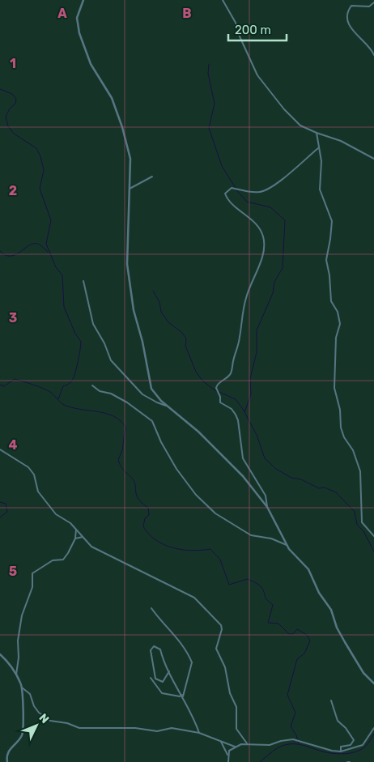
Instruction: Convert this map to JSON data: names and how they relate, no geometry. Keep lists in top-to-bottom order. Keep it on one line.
{"scale_bar":"200 m","north":"top right","grid":{"columns":["A","B"],"rows":["1","2","3","4","5"]}}
